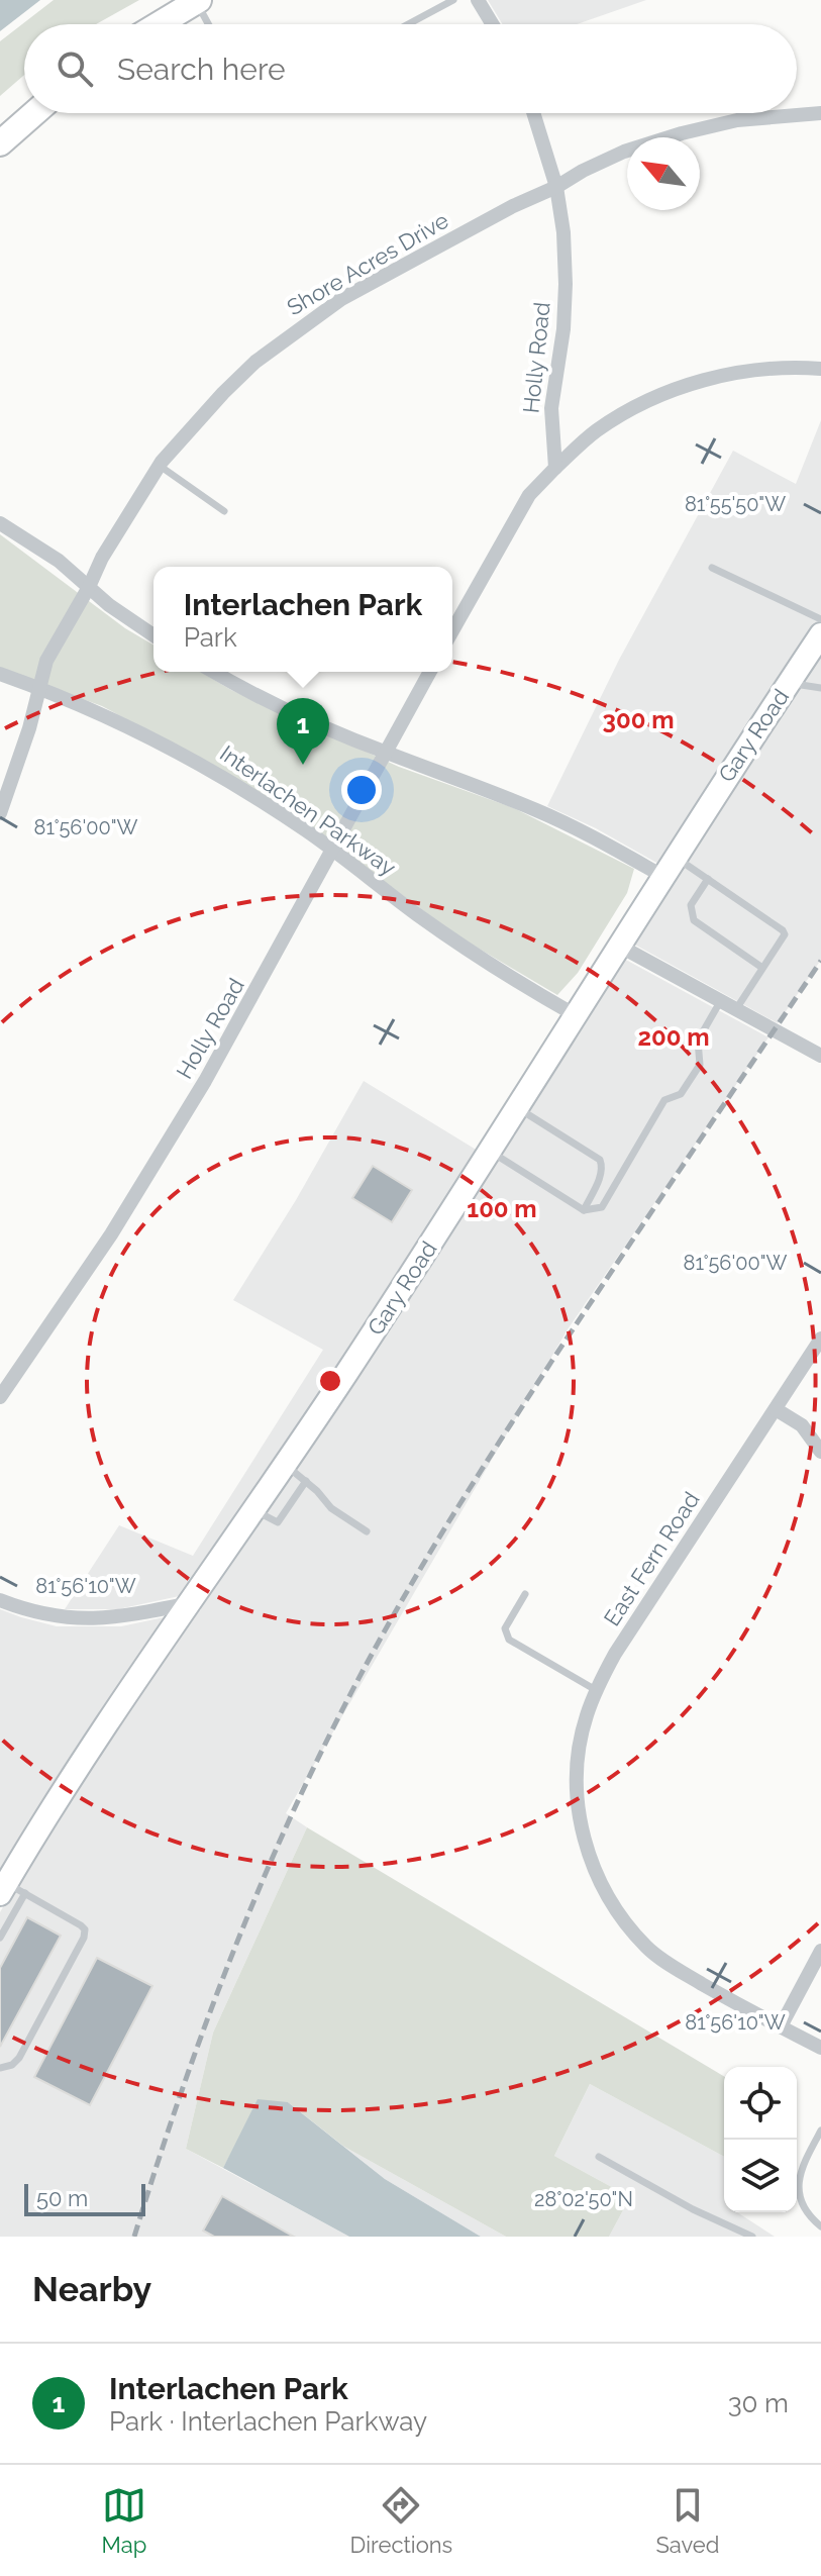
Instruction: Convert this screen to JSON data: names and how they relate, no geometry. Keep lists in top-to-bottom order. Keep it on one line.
{"streets":{"main road":["Gary Road"],"street":["Shore Acres Drive","Holly Road","Interlachen Parkway","East Fern Road"]},"crossings":[["Shore Acres Drive","Holly Road"],["Shore Acres Drive","Interlachen Parkway"],["Holly Road","Interlachen Parkway"],["Gary Road","Interlachen Parkway"]],"scale_bar":"50 m","north":"top left","page":{"search":"Search here","popup":["Interlachen Park","Park"],"pins":"1","scale":"50 m","heading":"Nearby","list":[{"mark":"1","name":"Interlachen Park","note":"Park · Interlachen Parkway","value":"30 m"}],"nav":["Map","Directions","Saved"]},"coordinates":["81°55'50\"W","81°56'00\"W","81°56'10\"W","28°02'50\"N"],"rings":["300 m","200 m","100 m"]}
